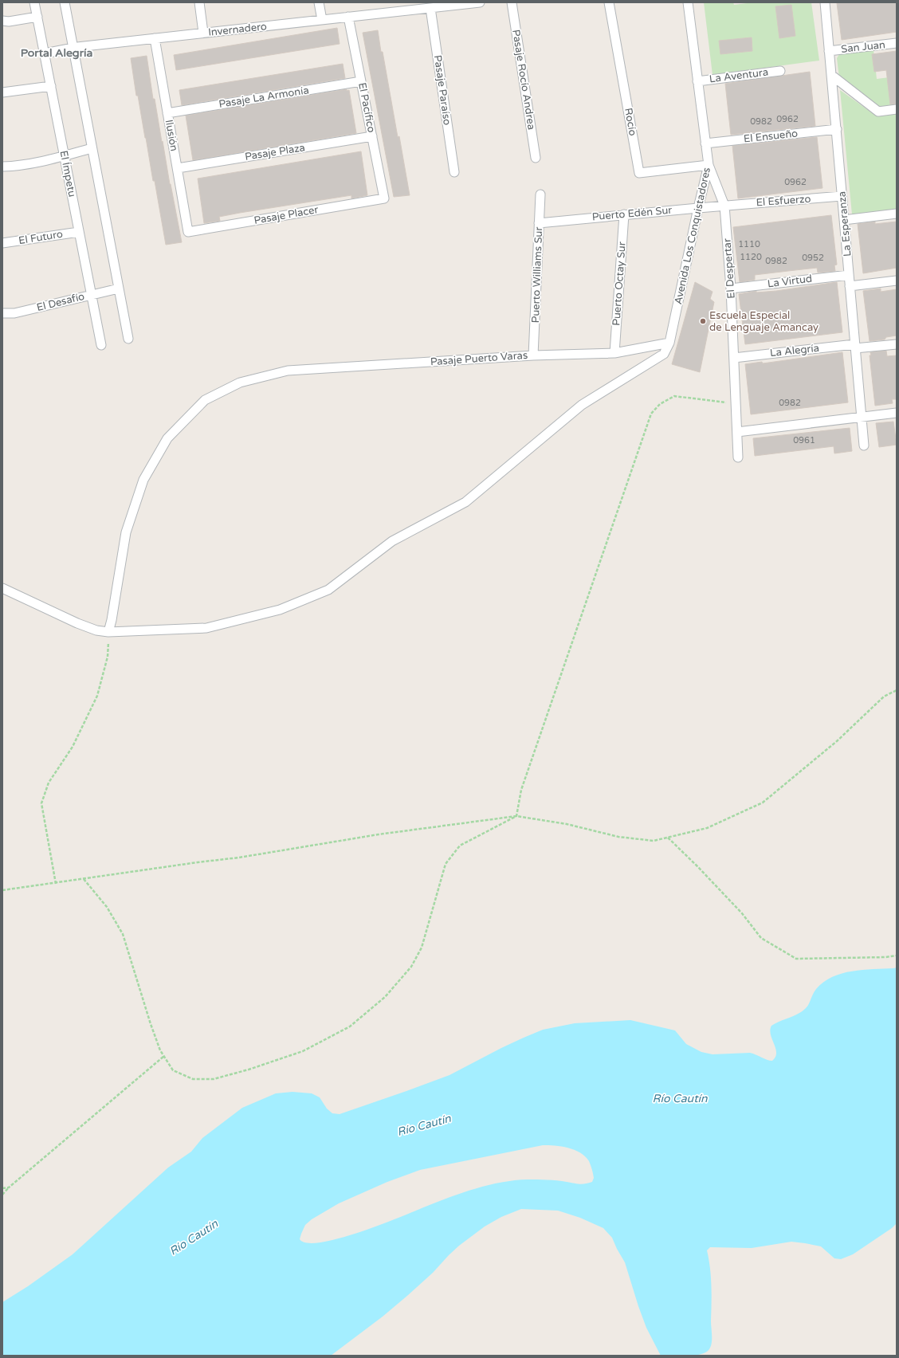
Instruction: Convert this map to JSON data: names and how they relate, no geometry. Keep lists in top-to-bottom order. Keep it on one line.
{"streets":{"street":["Invernadero","San Juan","La Aventura","Pasaje Rocío Andrea","Pasaje Paraíso","Pasaje La Armonía","El Pacífico","Rocío","Ilusión","El Ensueño","Pasaje Plaza","El Ímpetu","El Esfuerzo","Puerto Edén Sur","Pasaje Placer","La Esperanza","Avenida Los Conquistadores","El Futuro","El Despertar","Puerto Williams Sur","La Virtud","Puerto Octay Sur","El Desafío","La Alegría","Pasaje Puerto Varas"]},"crossings":[["Invernadero","Pasaje Paraíso"],["Invernadero","El Pacífico"],["Invernadero","Ilusión"],["Invernadero","El Ímpetu"],["San Juan","La Esperanza"],["La Aventura","Avenida Los Conquistadores"],["Pasaje La Armonía","El Pacífico"],["Pasaje La Armonía","Ilusión"],["El Pacífico","Pasaje Plaza"],["El Pacífico","Pasaje Placer"],["Rocío","Avenida Los Conquistadores"],["Rocío","El Despertar"],["Ilusión","Pasaje Plaza"],["Ilusión","Pasaje Placer"],["El Ensueño","La Esperanza"],["El Ensueño","Avenida Los Conquistadores"],["El Ímpetu","El Futuro"],["El Ímpetu","El Desafío"],["El Esfuerzo","Puerto Edén Sur"],["El Esfuerzo","La Esperanza"],["El Esfuerzo","El Despertar"],["Puerto Edén Sur","Avenida Los Conquistadores"],["Puerto Edén Sur","El Despertar"],["Puerto Edén Sur","Puerto Williams Sur"],["Puerto Edén Sur","Puerto Octay Sur"],["La Esperanza","La Virtud"],["La Esperanza","La Alegría"],["Avenida Los Conquistadores","El Despertar"],["Avenida Los Conquistadores","Pasaje Puerto Varas"],["El Despertar","La Virtud"],["El Despertar","La Alegría"],["Puerto Williams Sur","Pasaje Puerto Varas"],["Puerto Octay Sur","Pasaje Puerto Varas"]],"districts":["Portal Alegría"],"water":["Río Cautín"],"places":["Escuela Especial de Lenguaje Amancay"],"house_numbers":["0962","0982","0962","1110","1120","0952","0982","0982","0961"]}
